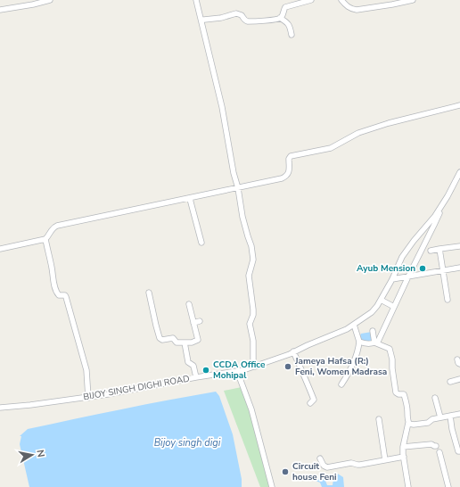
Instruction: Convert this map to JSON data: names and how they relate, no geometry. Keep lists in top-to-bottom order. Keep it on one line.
{"streets":{"street":["BIJOY SINGH DIGHI ROAD"]},"water":["Bijoy singh digi"],"places":["Ayub Mension","Jameya Hafsa (R:) Feni, Women Madrasa","CCDA Office Mohipal","Circuit house Feni"],"north":"right"}
